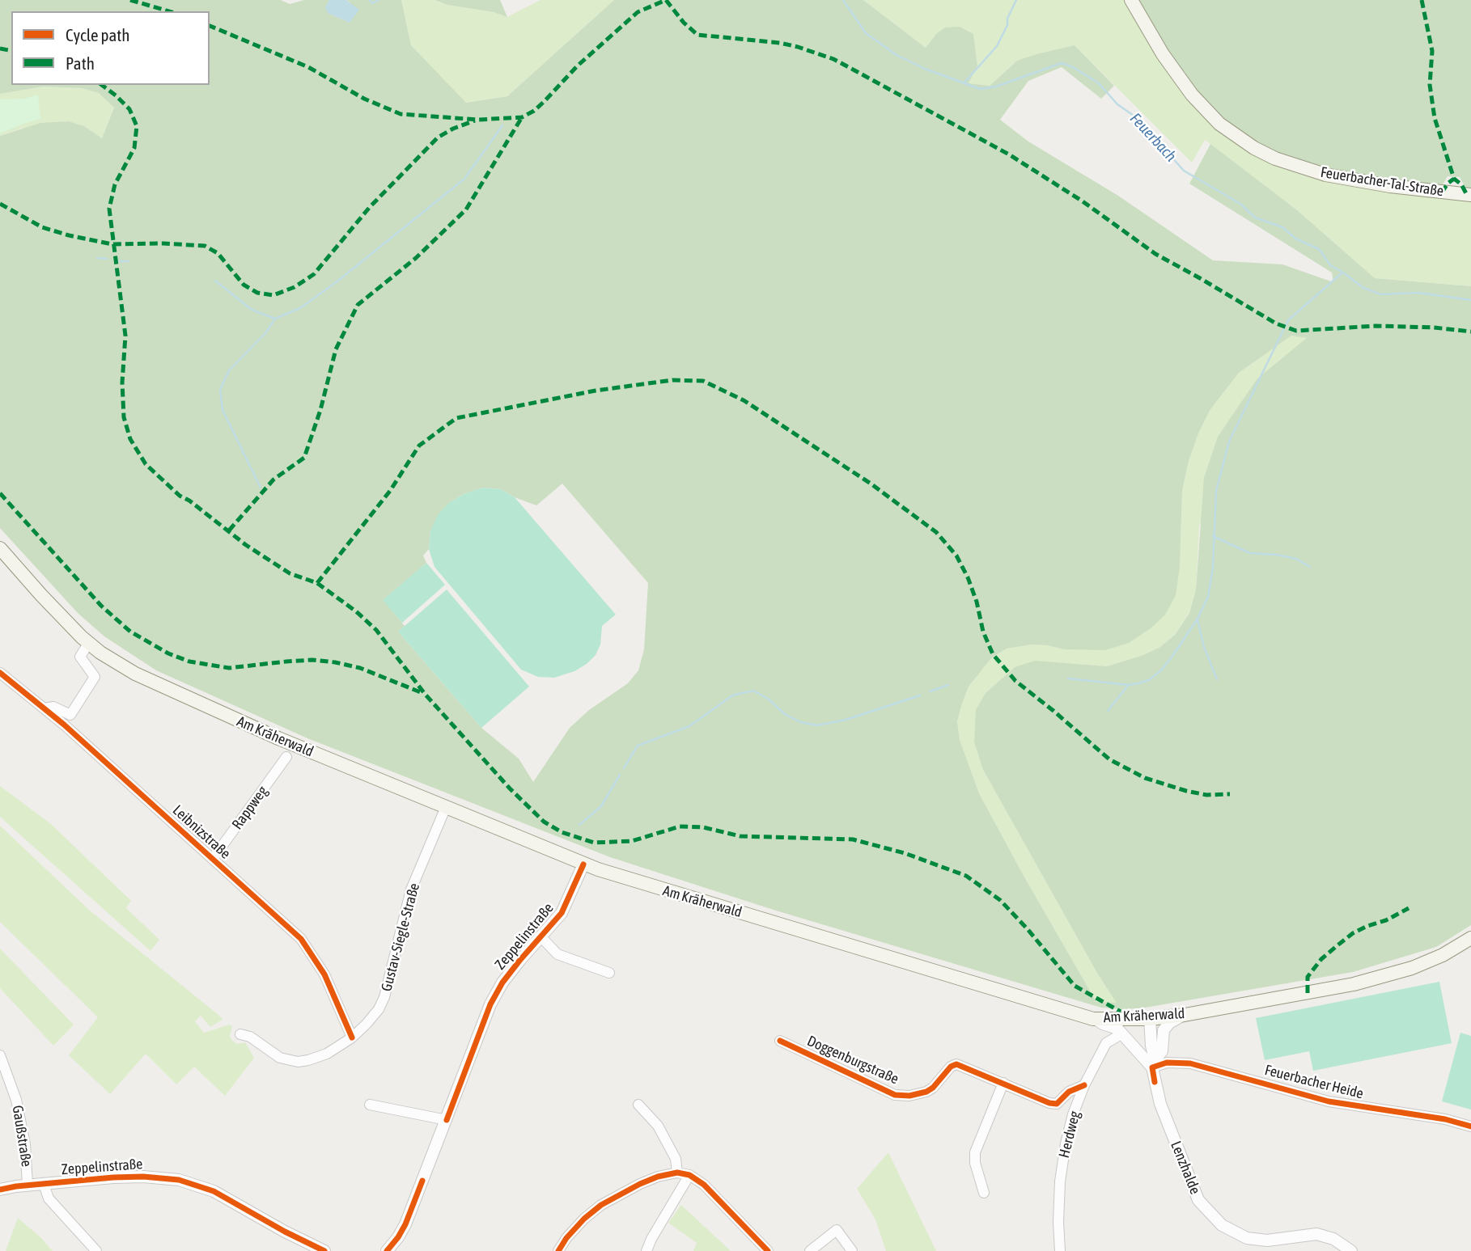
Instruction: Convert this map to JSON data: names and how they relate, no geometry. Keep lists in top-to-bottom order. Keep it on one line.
{"streets":{"main road":["Feuerbacher-Tal-Straße","Am Kräherwald"],"street":["Rappweg","Leibnizstraße","Zeppelinstraße","Gustav-Siegle-Straße","Doggenburgstraße","Feuerbacher Heide","Herdweg","Gaußstraße","Lenzhalde"]},"crossings":[["Am Kräherwald","Zeppelinstraße"],["Am Kräherwald","Gustav-Siegle-Straße"],["Am Kräherwald","Lenzhalde"],["Rappweg","Leibnizstraße"],["Leibnizstraße","Gustav-Siegle-Straße"],["Zeppelinstraße","Gaußstraße"],["Feuerbacher Heide","Lenzhalde"],["Herdweg","Lenzhalde"]],"water":["Feuerbach"],"legend":["Cycle path","Path"]}
